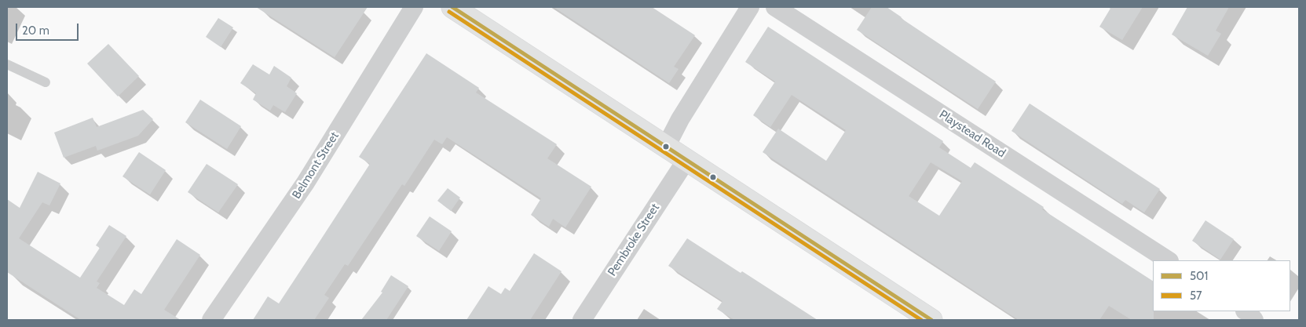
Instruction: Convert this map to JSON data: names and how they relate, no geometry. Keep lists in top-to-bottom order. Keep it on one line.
{"streets":{"street":["Playstead Road","Belmont Street","Pembroke Street"]},"lines":["transit line 501","transit line 57"],"legend":["501","57"],"scale_bar":"20 m"}
